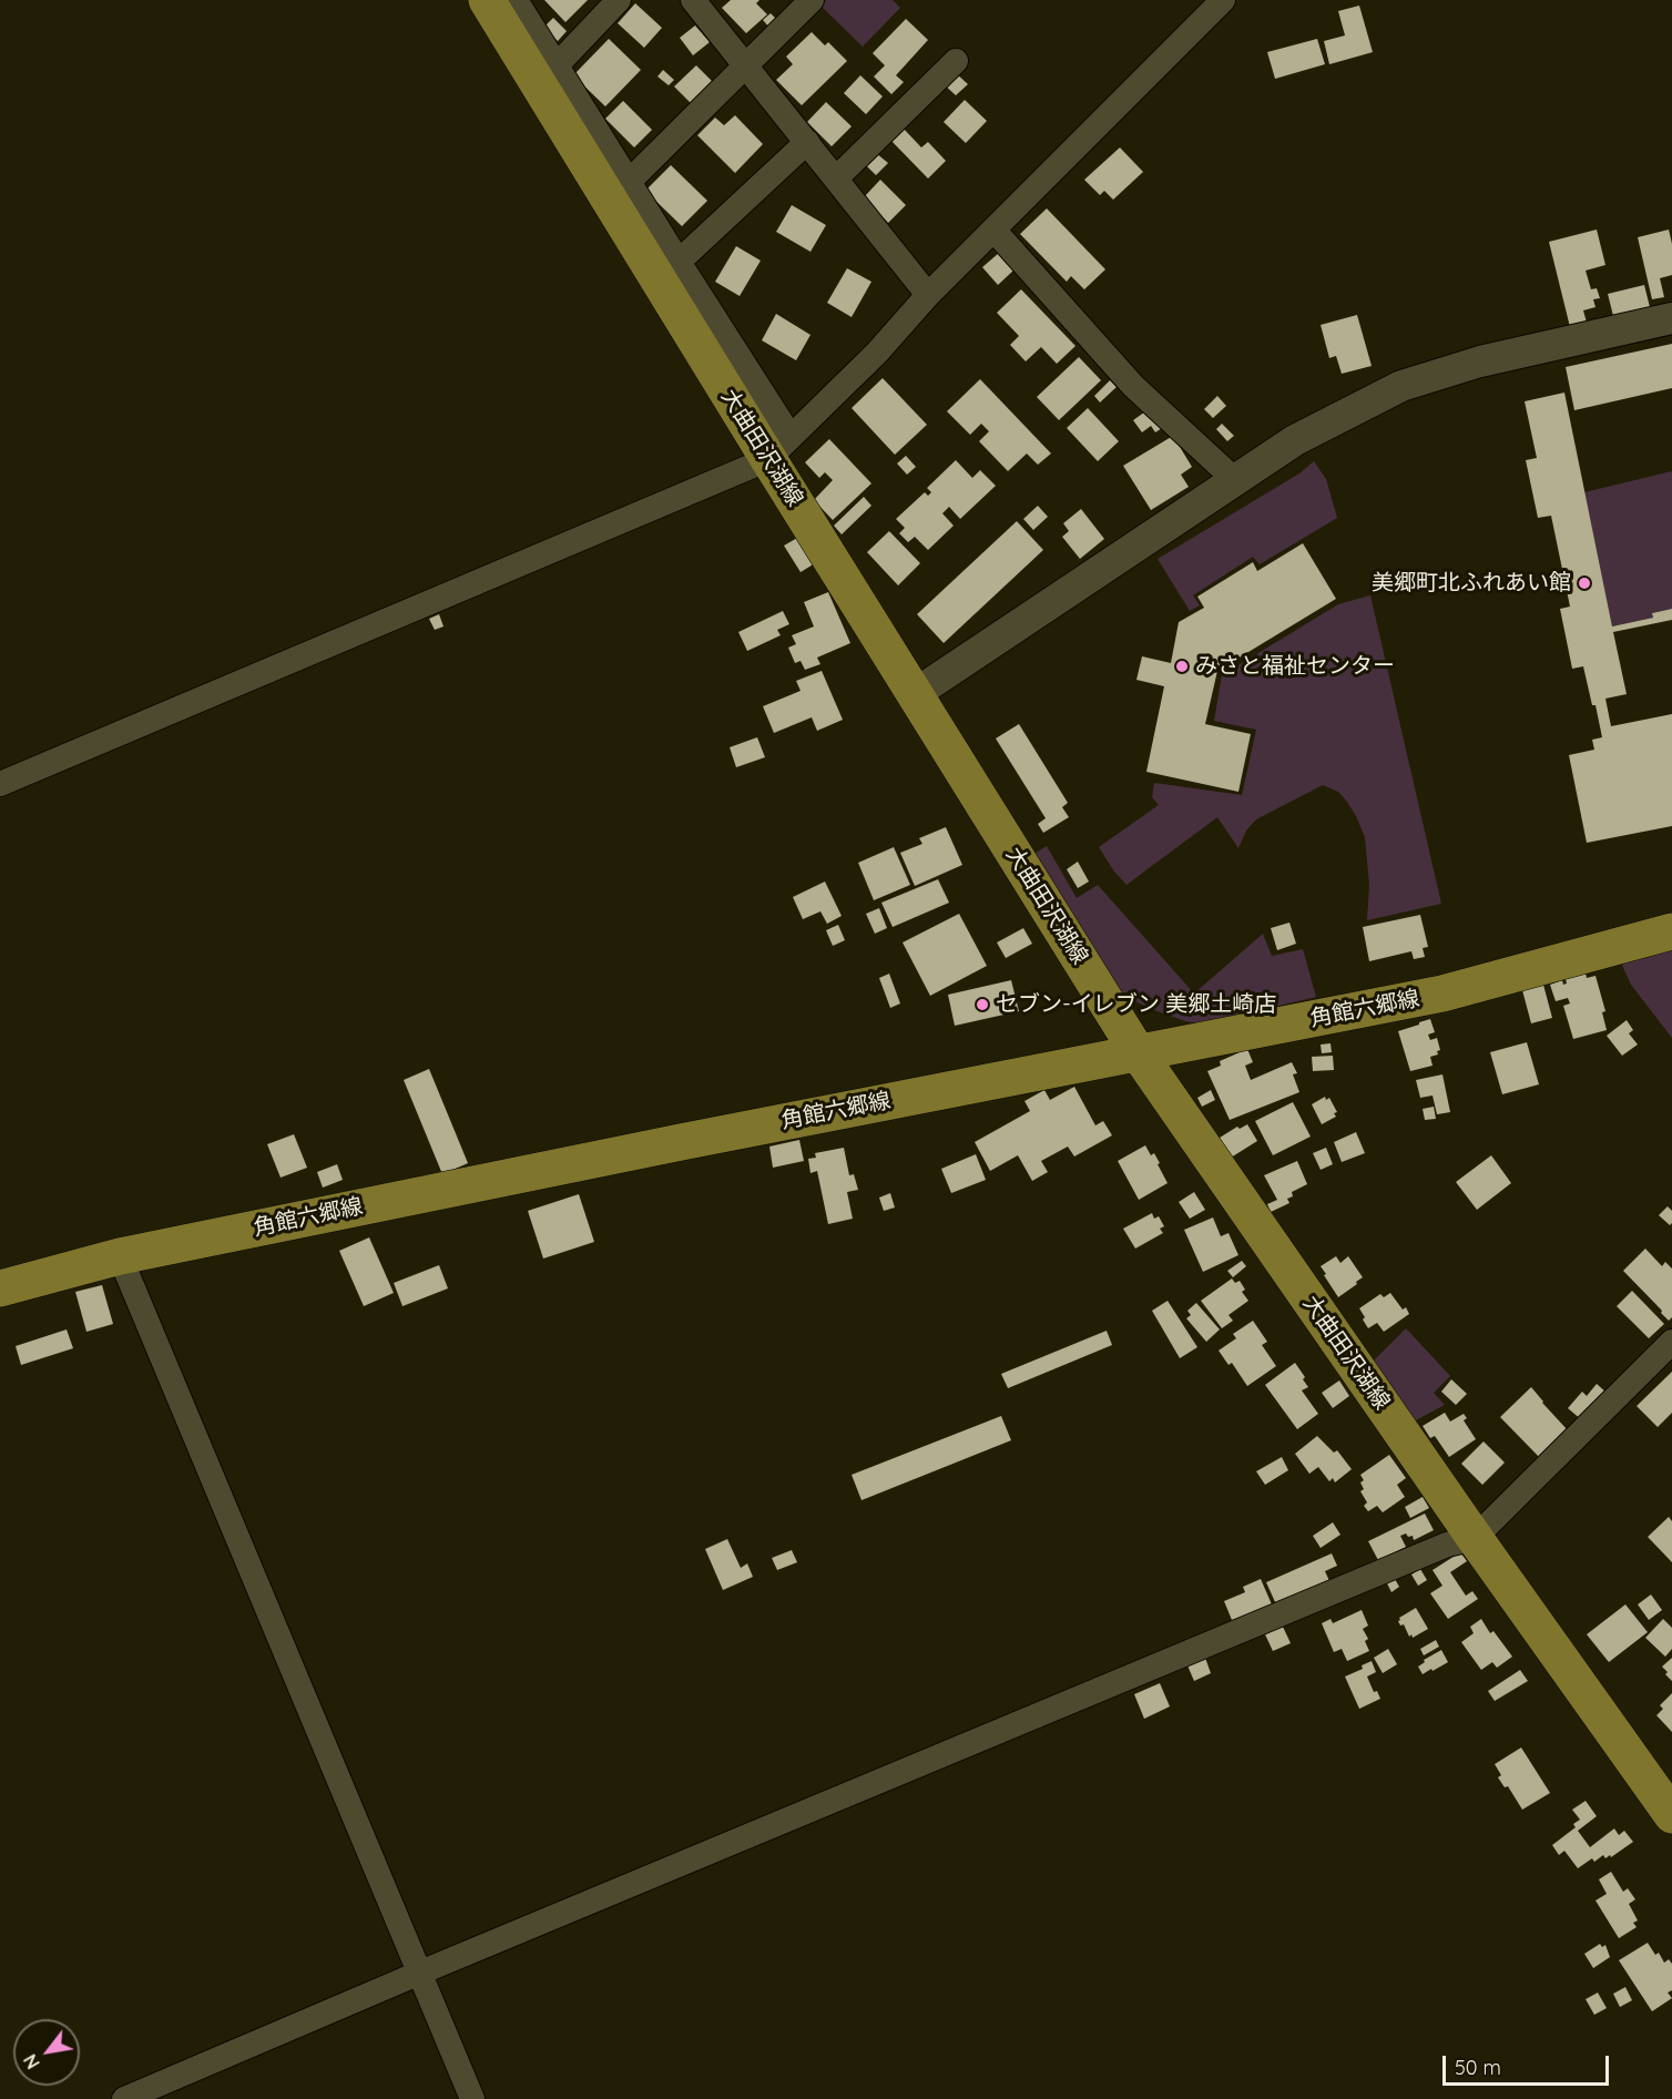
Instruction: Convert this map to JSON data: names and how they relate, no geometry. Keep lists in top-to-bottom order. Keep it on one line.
{"streets":{"main road":["大曲田沢湖線","角館六郷線"]},"crossings":[["大曲田沢湖線","角館六郷線"]],"places":["美郷町北ふれあい館","みさと福祉センター","セブン-イレブン 美郷土崎店"],"scale_bar":"50 m","north":"bottom left"}
